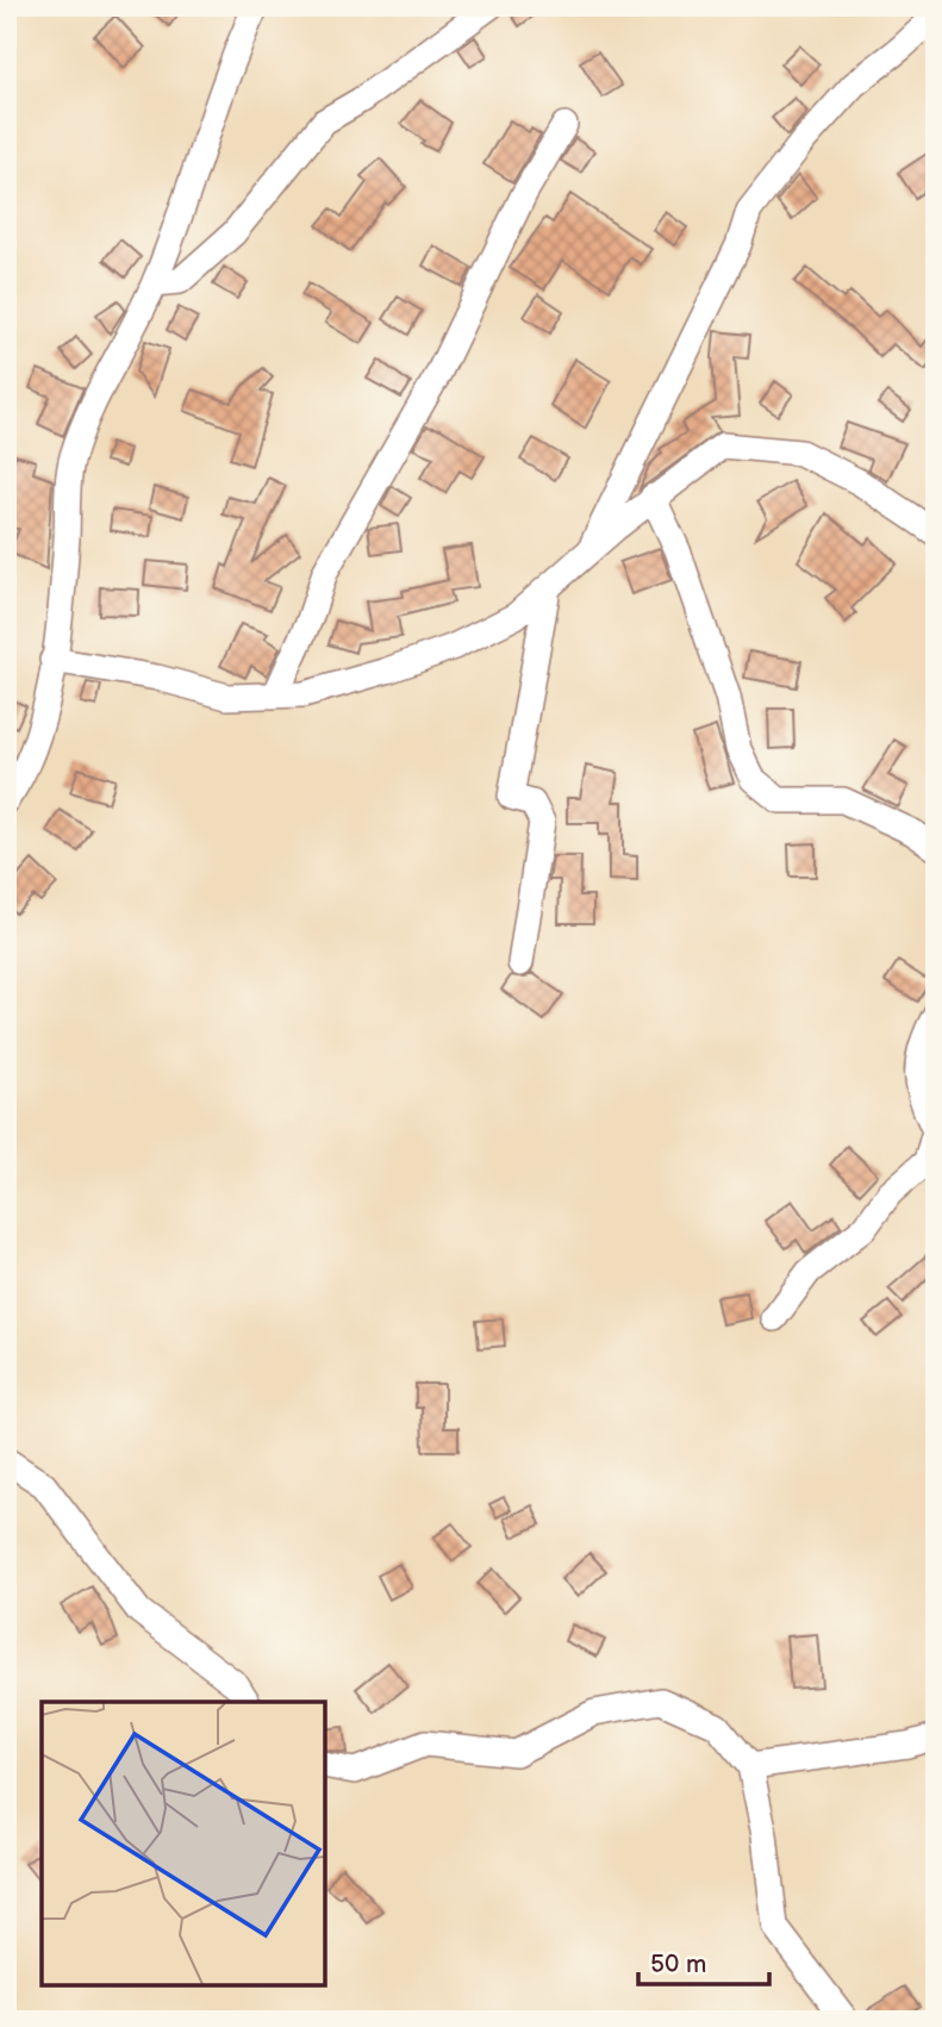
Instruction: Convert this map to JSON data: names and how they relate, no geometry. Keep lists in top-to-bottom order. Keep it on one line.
{"scale_bar":"50 m"}
